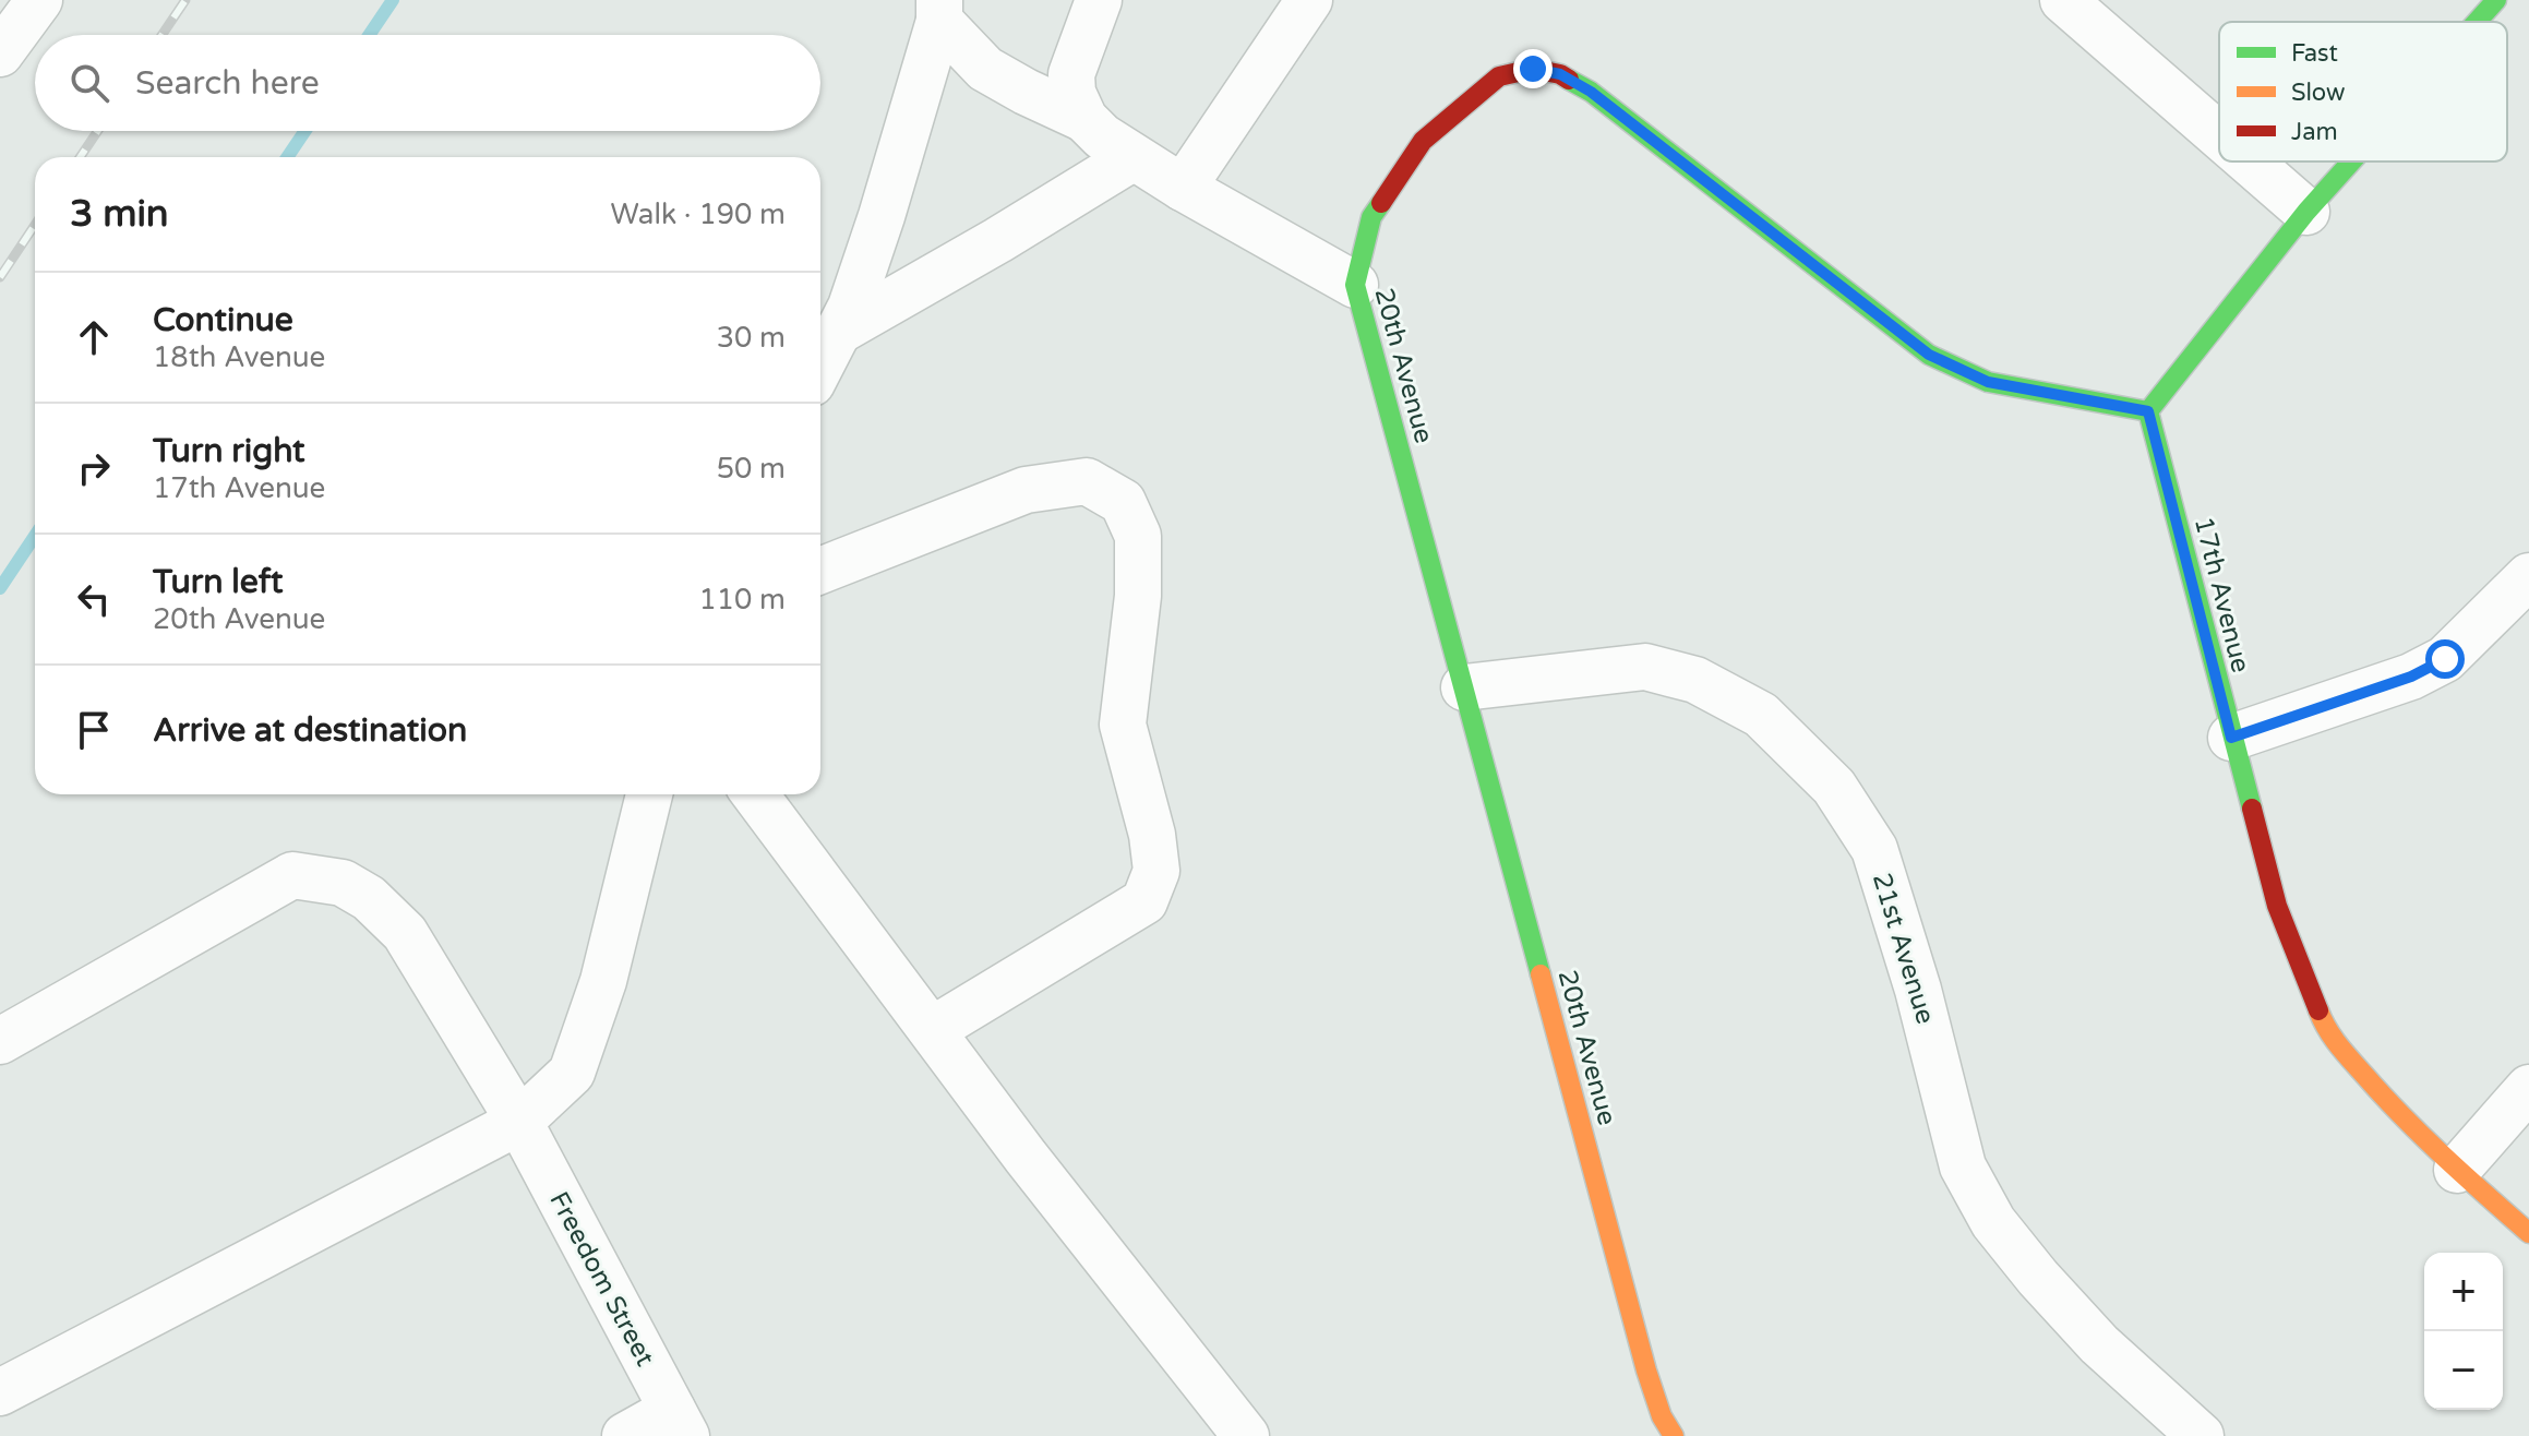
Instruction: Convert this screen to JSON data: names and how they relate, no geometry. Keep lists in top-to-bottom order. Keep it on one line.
{"streets":{"street":["20th Avenue","17th Avenue","21st Avenue","Freedom Street"]},"crossings":[["20th Avenue","17th Avenue"],["20th Avenue","21st Avenue"]],"legend":["Fast","Slow","Jam"],"page":{"search":"Search here","heading":["3 min","Walk · 190 m"],"list":[["Continue","18th Avenue","30 m"],["Turn right","17th Avenue","50 m"],["Turn left","20th Avenue","110 m"],"Arrive at destination"],"map_buttons":["+","−"]}}
